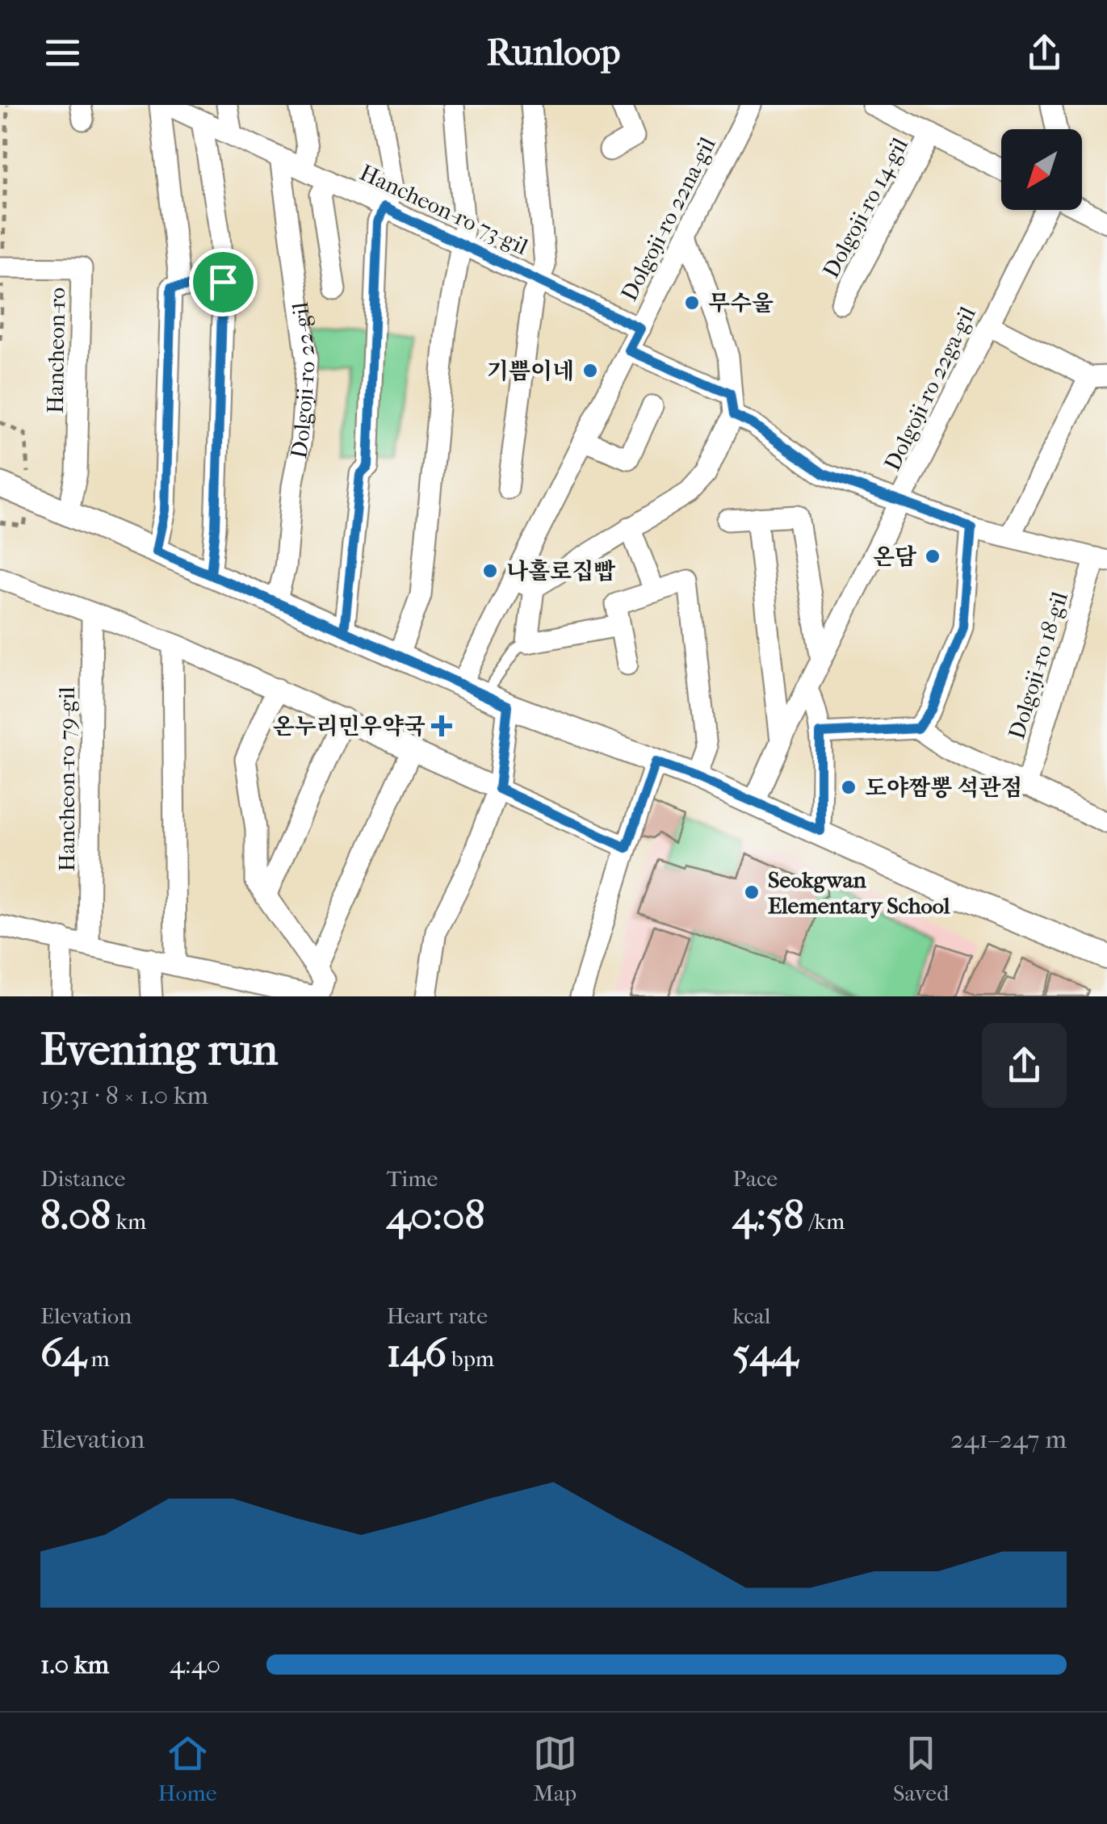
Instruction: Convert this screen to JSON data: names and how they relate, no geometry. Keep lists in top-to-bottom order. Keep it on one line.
{"streets":{"street":["Dolgoji-ro 14-gil","Hancheon-ro 73-gil","Dolgoji-ro 22na-gil","Hancheon-ro","Dolgoji-ro 22-gil","Dolgoji-ro 22ga-gil","Dolgoji-ro 18-gil","Hancheon-ro 79-gil"]},"crossings":[["Hancheon-ro 73-gil","Dolgoji-ro 22na-gil"],["Hancheon-ro 73-gil","Dolgoji-ro 22-gil"],["Dolgoji-ro 22ga-gil","Dolgoji-ro 18-gil"]],"places":{"other":["무수울","기쁨이네","온담","나홀로집빱","도야짬뽕 석관점","Seokgwan Elementary School"],"health":["온누리민우약국"]},"north":"bottom left","page":{"header":"Runloop","heading":["Evening run","19:31 · 8 × 1.0 km"],"stats":[["Distance","8.08 km"],["Time","40:08"],["Pace","4:58 /km"],["Elevation","64 m"],["Heart rate","146 bpm"],["kcal","544"]],"chart":["Elevation","241–247 m"],"list":[{"name":"1.0 km","note":"4:40"}],"tabs":["Home","Map","Saved"]}}
